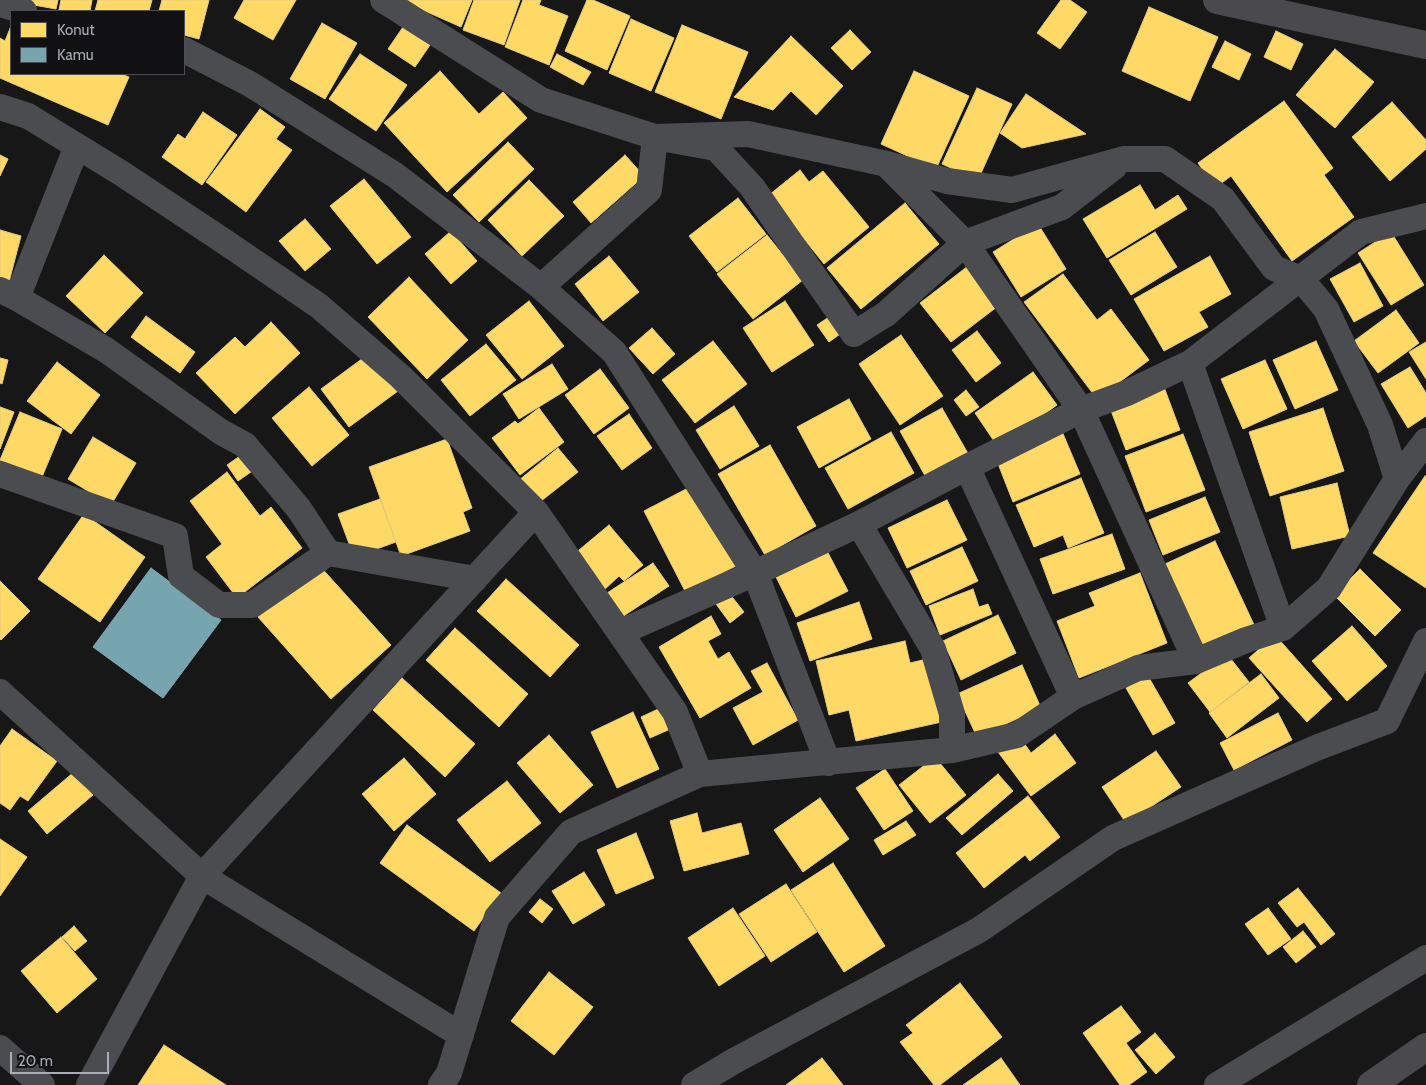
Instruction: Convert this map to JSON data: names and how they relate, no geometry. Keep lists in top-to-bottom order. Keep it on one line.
{"legend":["Konut","Kamu"],"scale_bar":"20 m"}
